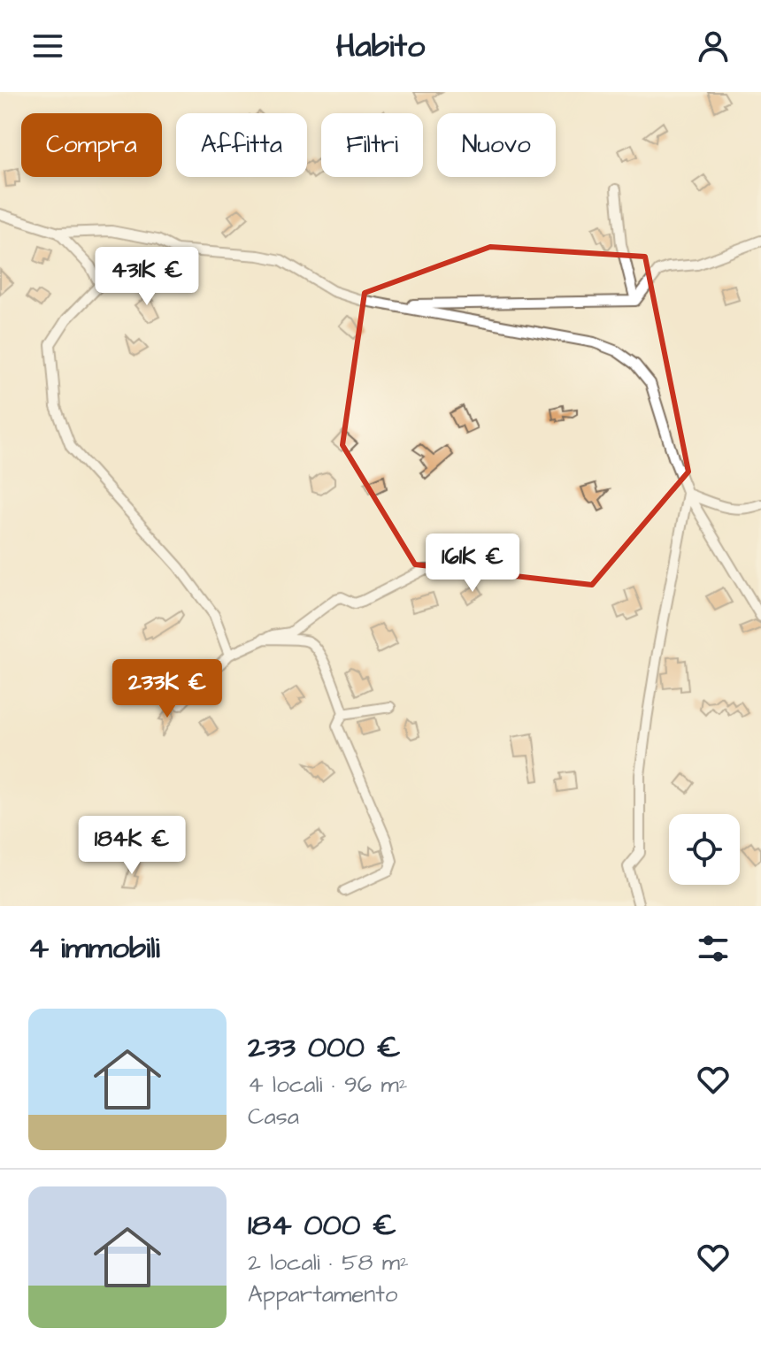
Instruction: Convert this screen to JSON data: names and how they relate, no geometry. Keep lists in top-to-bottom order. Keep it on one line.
{"page":{"header":"Habito","chip":["Compra","Affitta","Filtri","Nuovo"],"price":["431K €","161K €","233K €","184K €"],"heading":"4 immobili","list":[{"name":"233 000 €","note":"4 locali · 96 m² · Casa"},{"name":"184 000 €","note":"2 locali · 58 m² · Appartamento"}]}}
